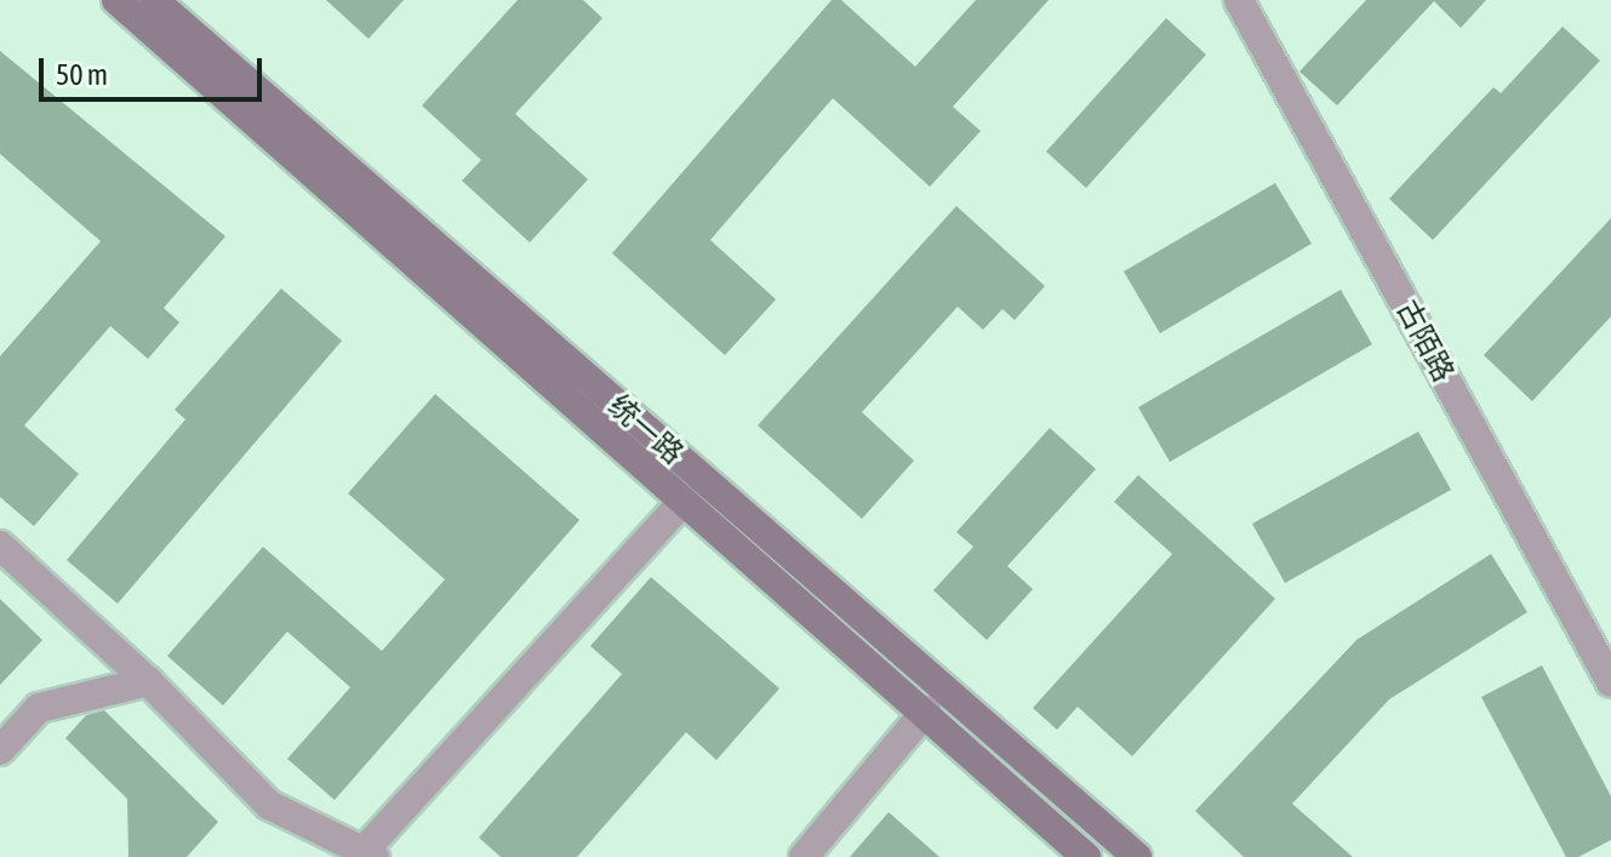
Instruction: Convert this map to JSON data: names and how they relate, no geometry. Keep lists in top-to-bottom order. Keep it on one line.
{"streets":{"main road":["统一路"],"street":["古陌路"]},"scale_bar":"50 m"}
